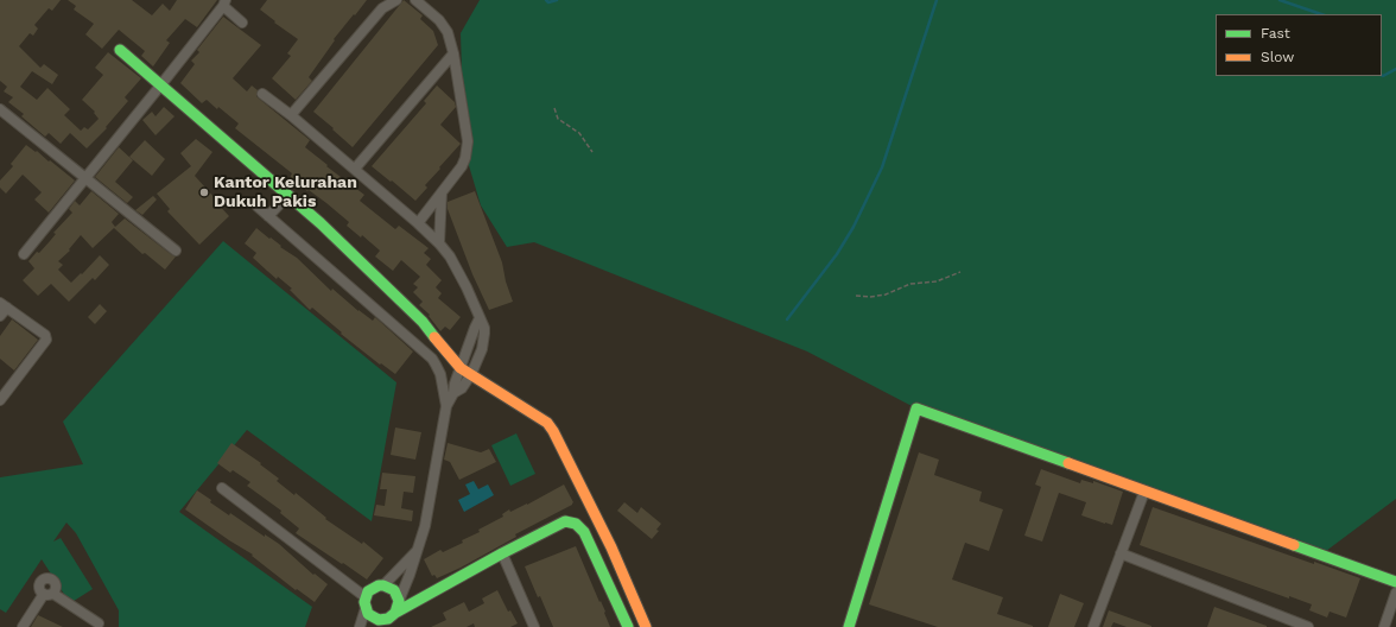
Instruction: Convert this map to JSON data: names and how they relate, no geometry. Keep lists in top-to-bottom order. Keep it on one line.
{"places":["Kantor Kelurahan Dukuh Pakis"],"legend":["Fast","Slow"]}
